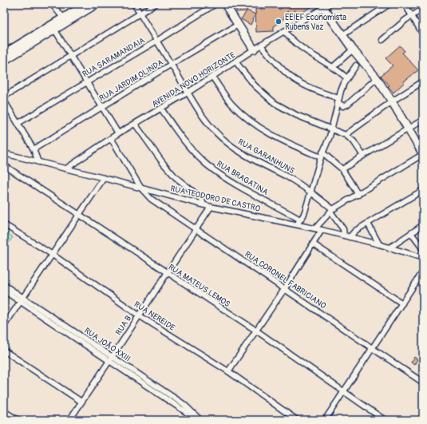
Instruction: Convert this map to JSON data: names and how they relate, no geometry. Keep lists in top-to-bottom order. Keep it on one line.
{"streets":{"street":["RUA SARAMANDAIA","AVENIDA NOVO HORIZONTE","RUA JARDIM OLINDA","RUA GARANHUNS","RUA BRAGATINA","RUA TEODORO DE CASTRO","RUA CORONEL FABRICIANO","RUA MATEUS LEMOS","RUA NEREIDE","RUA B","RUA JOÃO XXIII"]},"crossings":[["RUA SARAMANDAIA","RUA GARANHUNS"],["AVENIDA NOVO HORIZONTE","RUA GARANHUNS"],["AVENIDA NOVO HORIZONTE","RUA BRAGATINA"],["AVENIDA NOVO HORIZONTE","RUA TEODORO DE CASTRO"],["AVENIDA NOVO HORIZONTE","RUA CORONEL FABRICIANO"],["RUA JARDIM OLINDA","RUA GARANHUNS"],["RUA GARANHUNS","RUA TEODORO DE CASTRO"],["RUA TEODORO DE CASTRO","RUA CORONEL FABRICIANO"],["RUA TEODORO DE CASTRO","RUA B"],["RUA CORONEL FABRICIANO","RUA B"],["RUA MATEUS LEMOS","RUA B"],["RUA NEREIDE","RUA B"],["RUA B","RUA JOÃO XXIII"]],"places":["EEIEF Economista Rubens Vaz"]}
